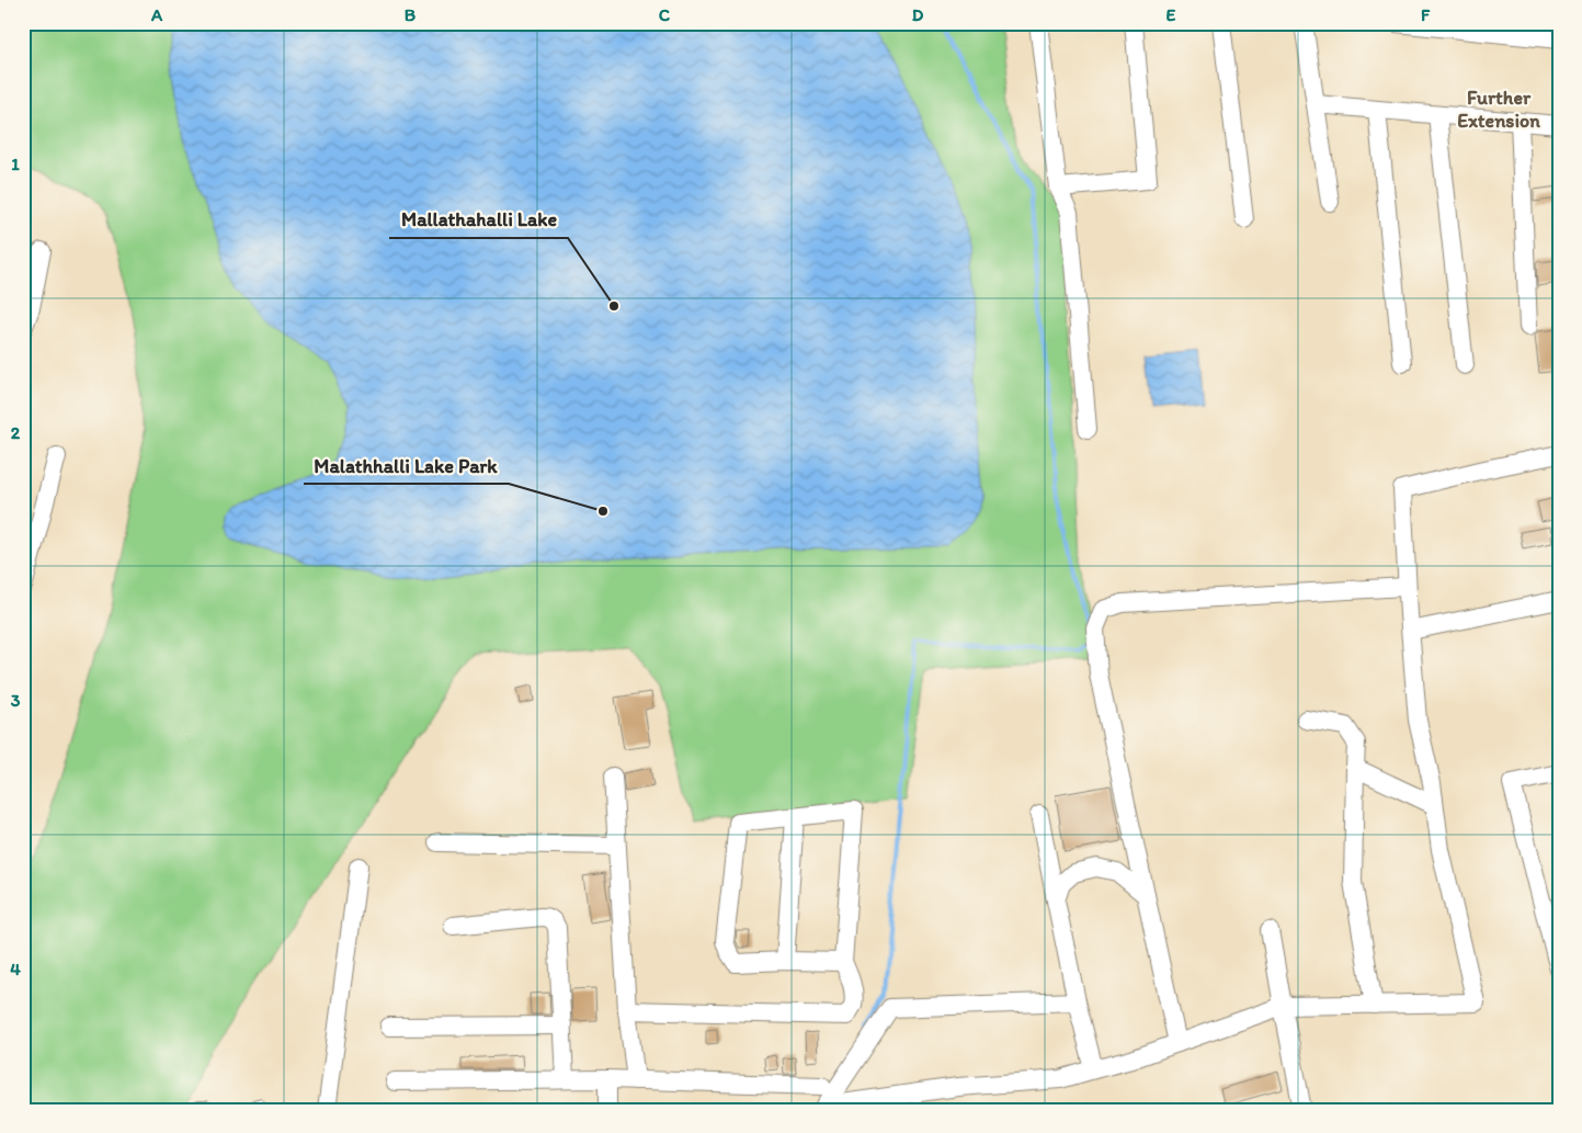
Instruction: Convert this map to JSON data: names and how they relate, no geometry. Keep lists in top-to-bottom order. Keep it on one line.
{"districts":["Further Extension"],"places":["Mallathahalli Lake","Malathhalli Lake Park"],"grid":{"columns":["A","B","C","D","E","F"],"rows":["1","2","3","4"]}}
